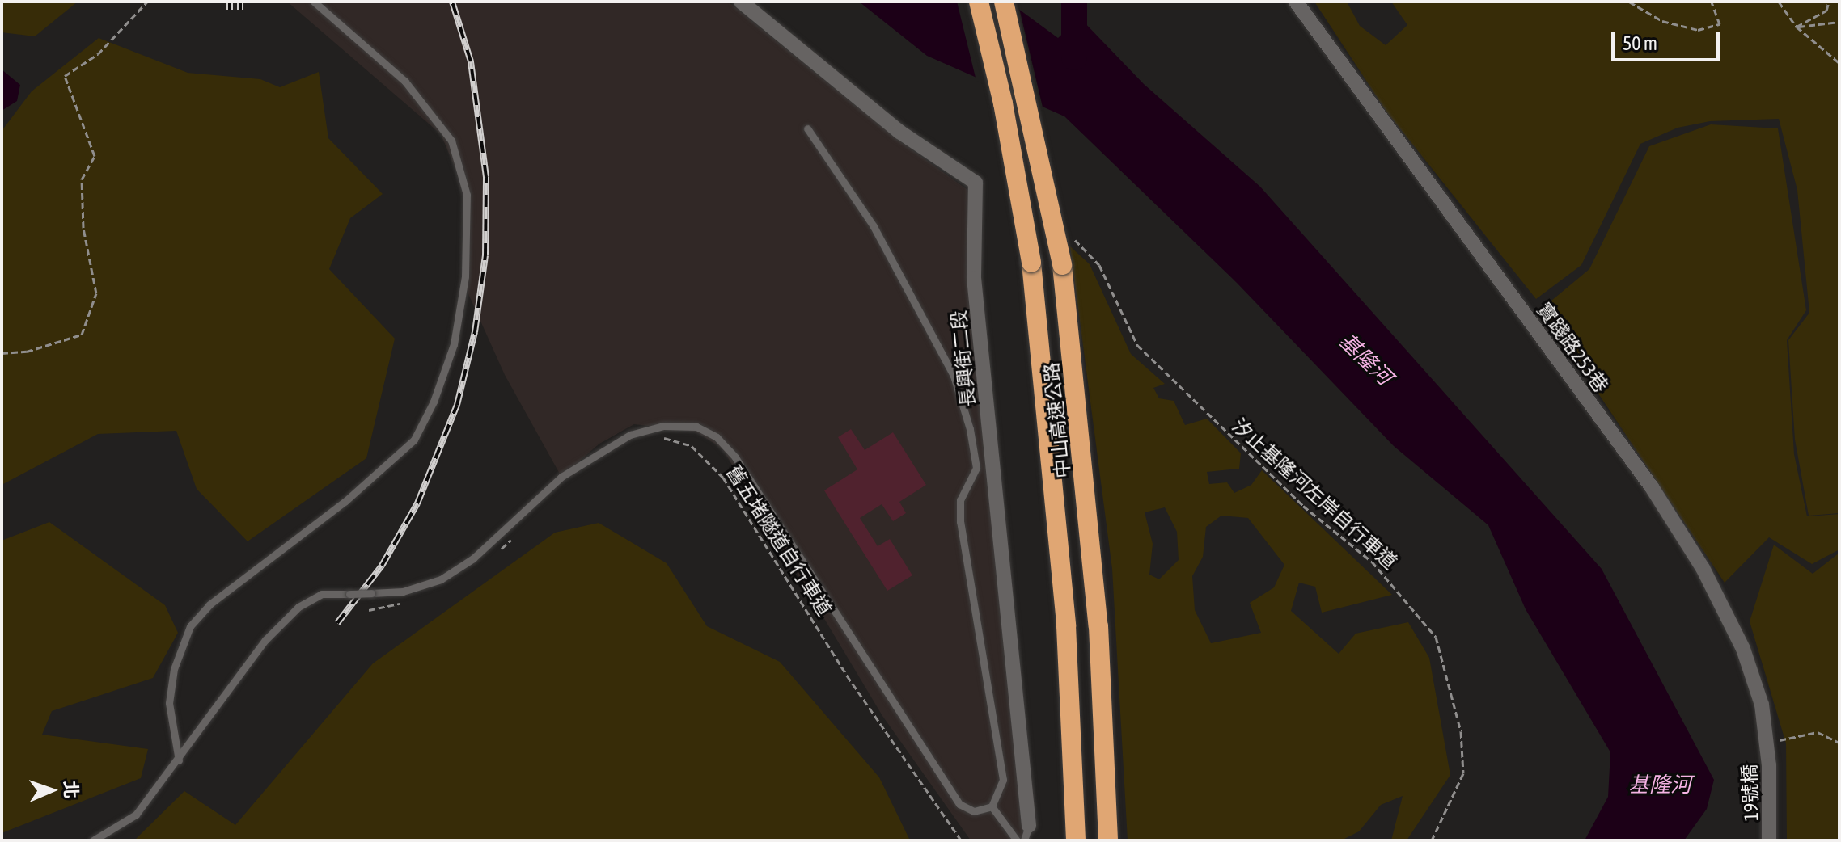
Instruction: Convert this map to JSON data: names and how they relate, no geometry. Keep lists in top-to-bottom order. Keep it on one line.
{"streets":{"highway":["中山高速公路"],"street":["實踐路253巷","長興街二段","19號橋"],"path":["汐止基隆河左岸自行車道","舊五堵隧道自行車道"]},"crossings":[["實踐路253巷","19號橋"]],"water":["基隆河"],"scale_bar":"50 m","north":"right"}
